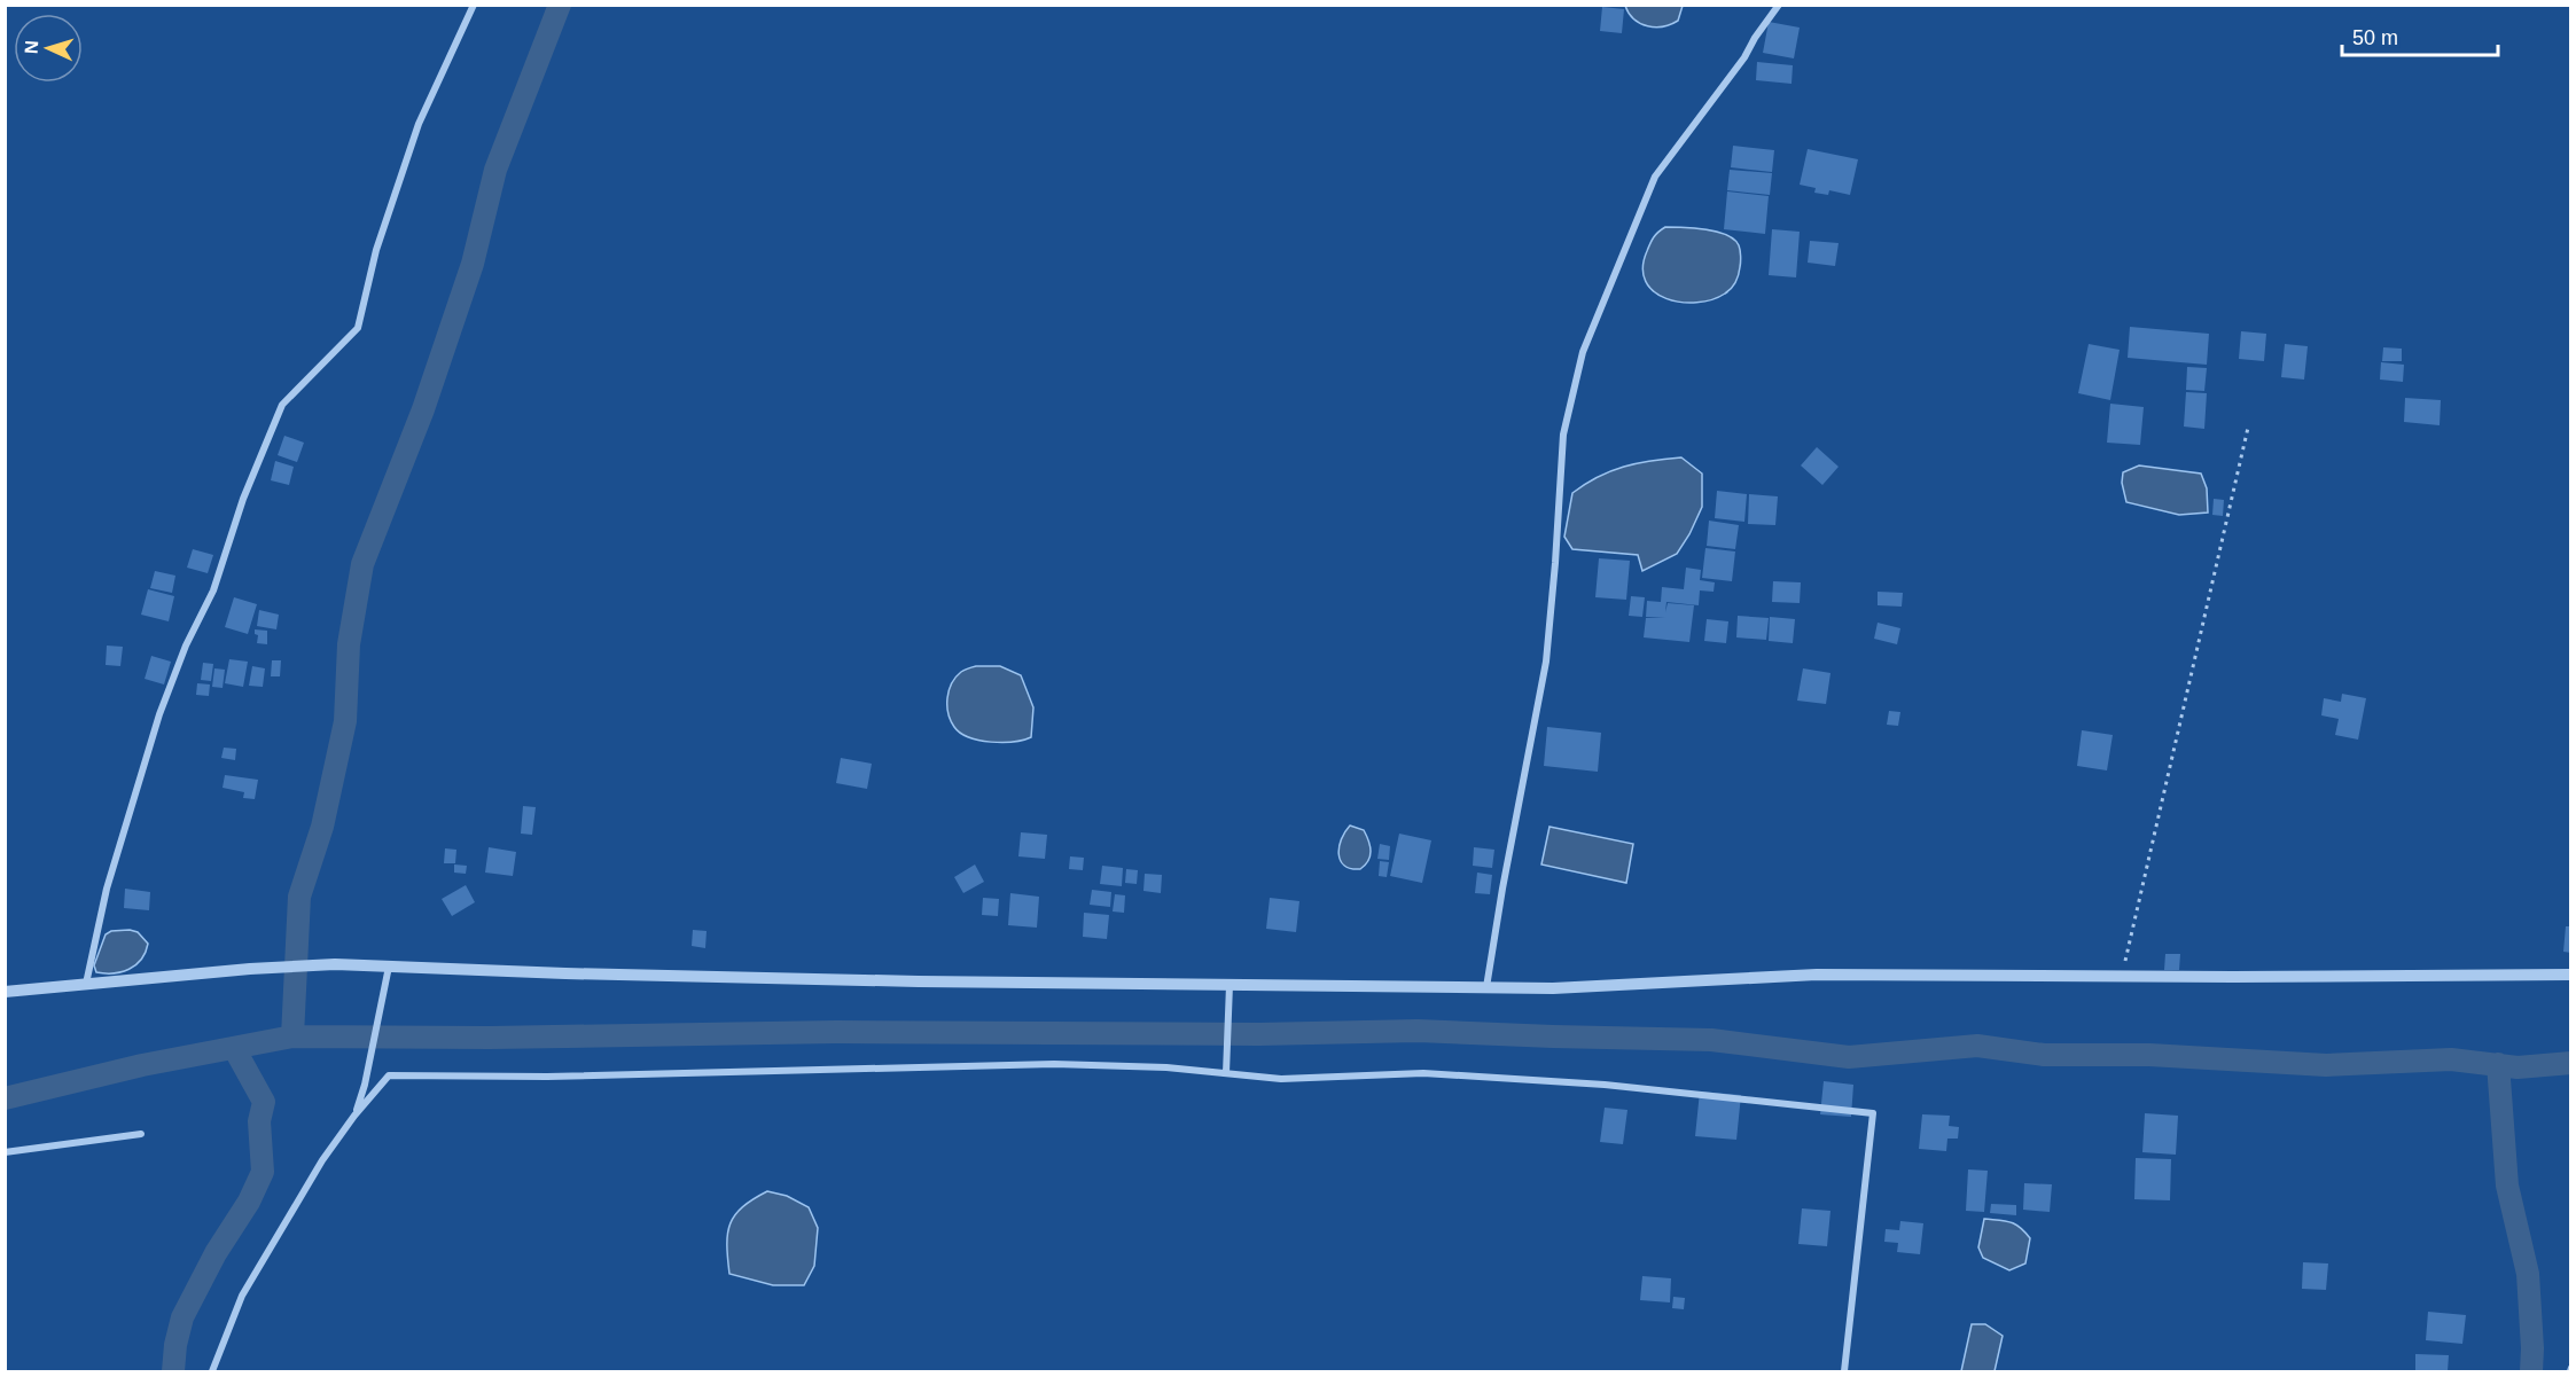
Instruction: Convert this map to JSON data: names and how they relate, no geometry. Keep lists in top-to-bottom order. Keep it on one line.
{"scale_bar":"50 m","north":"left"}
